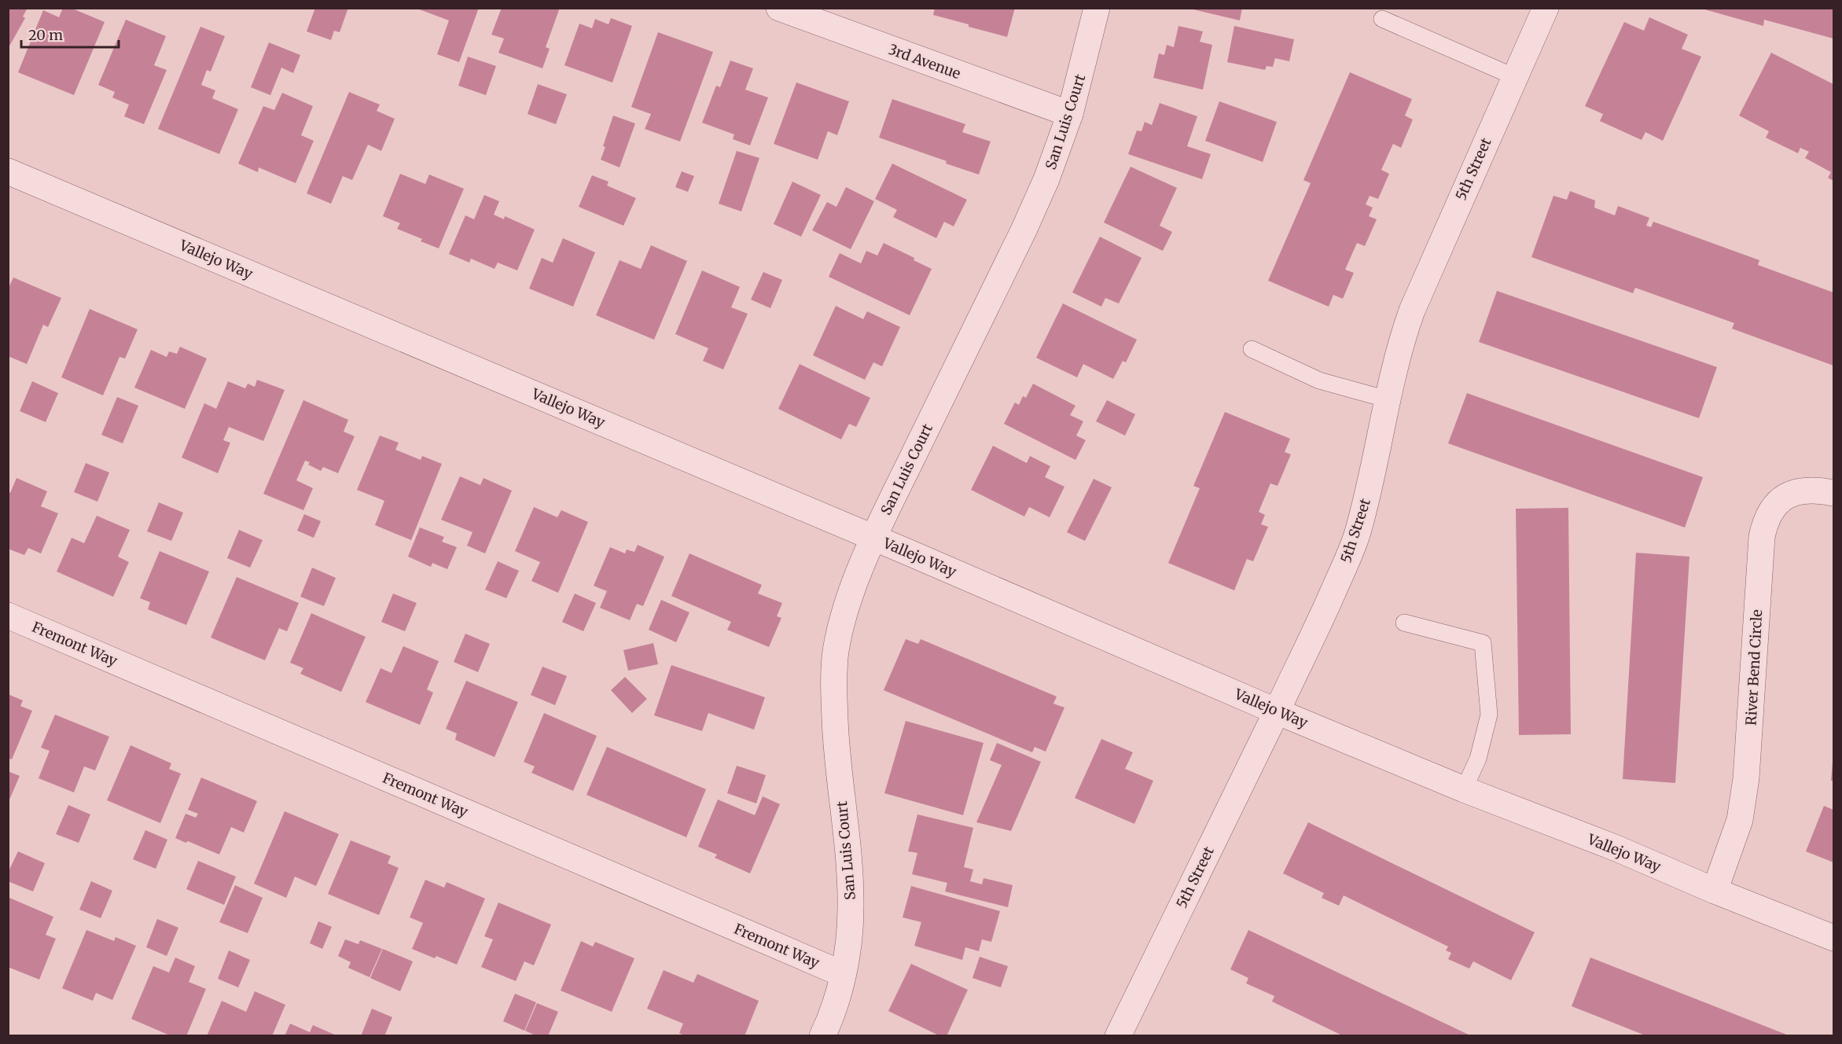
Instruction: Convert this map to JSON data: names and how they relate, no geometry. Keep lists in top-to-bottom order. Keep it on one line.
{"streets":{"street":["3rd Avenue","San Luis Court","5th Street","Vallejo Way","Fremont Way","River Bend Circle"]},"crossings":[["3rd Avenue","San Luis Court"],["San Luis Court","Vallejo Way"],["San Luis Court","Fremont Way"],["5th Street","Vallejo Way"],["Vallejo Way","River Bend Circle"]],"scale_bar":"20 m"}
